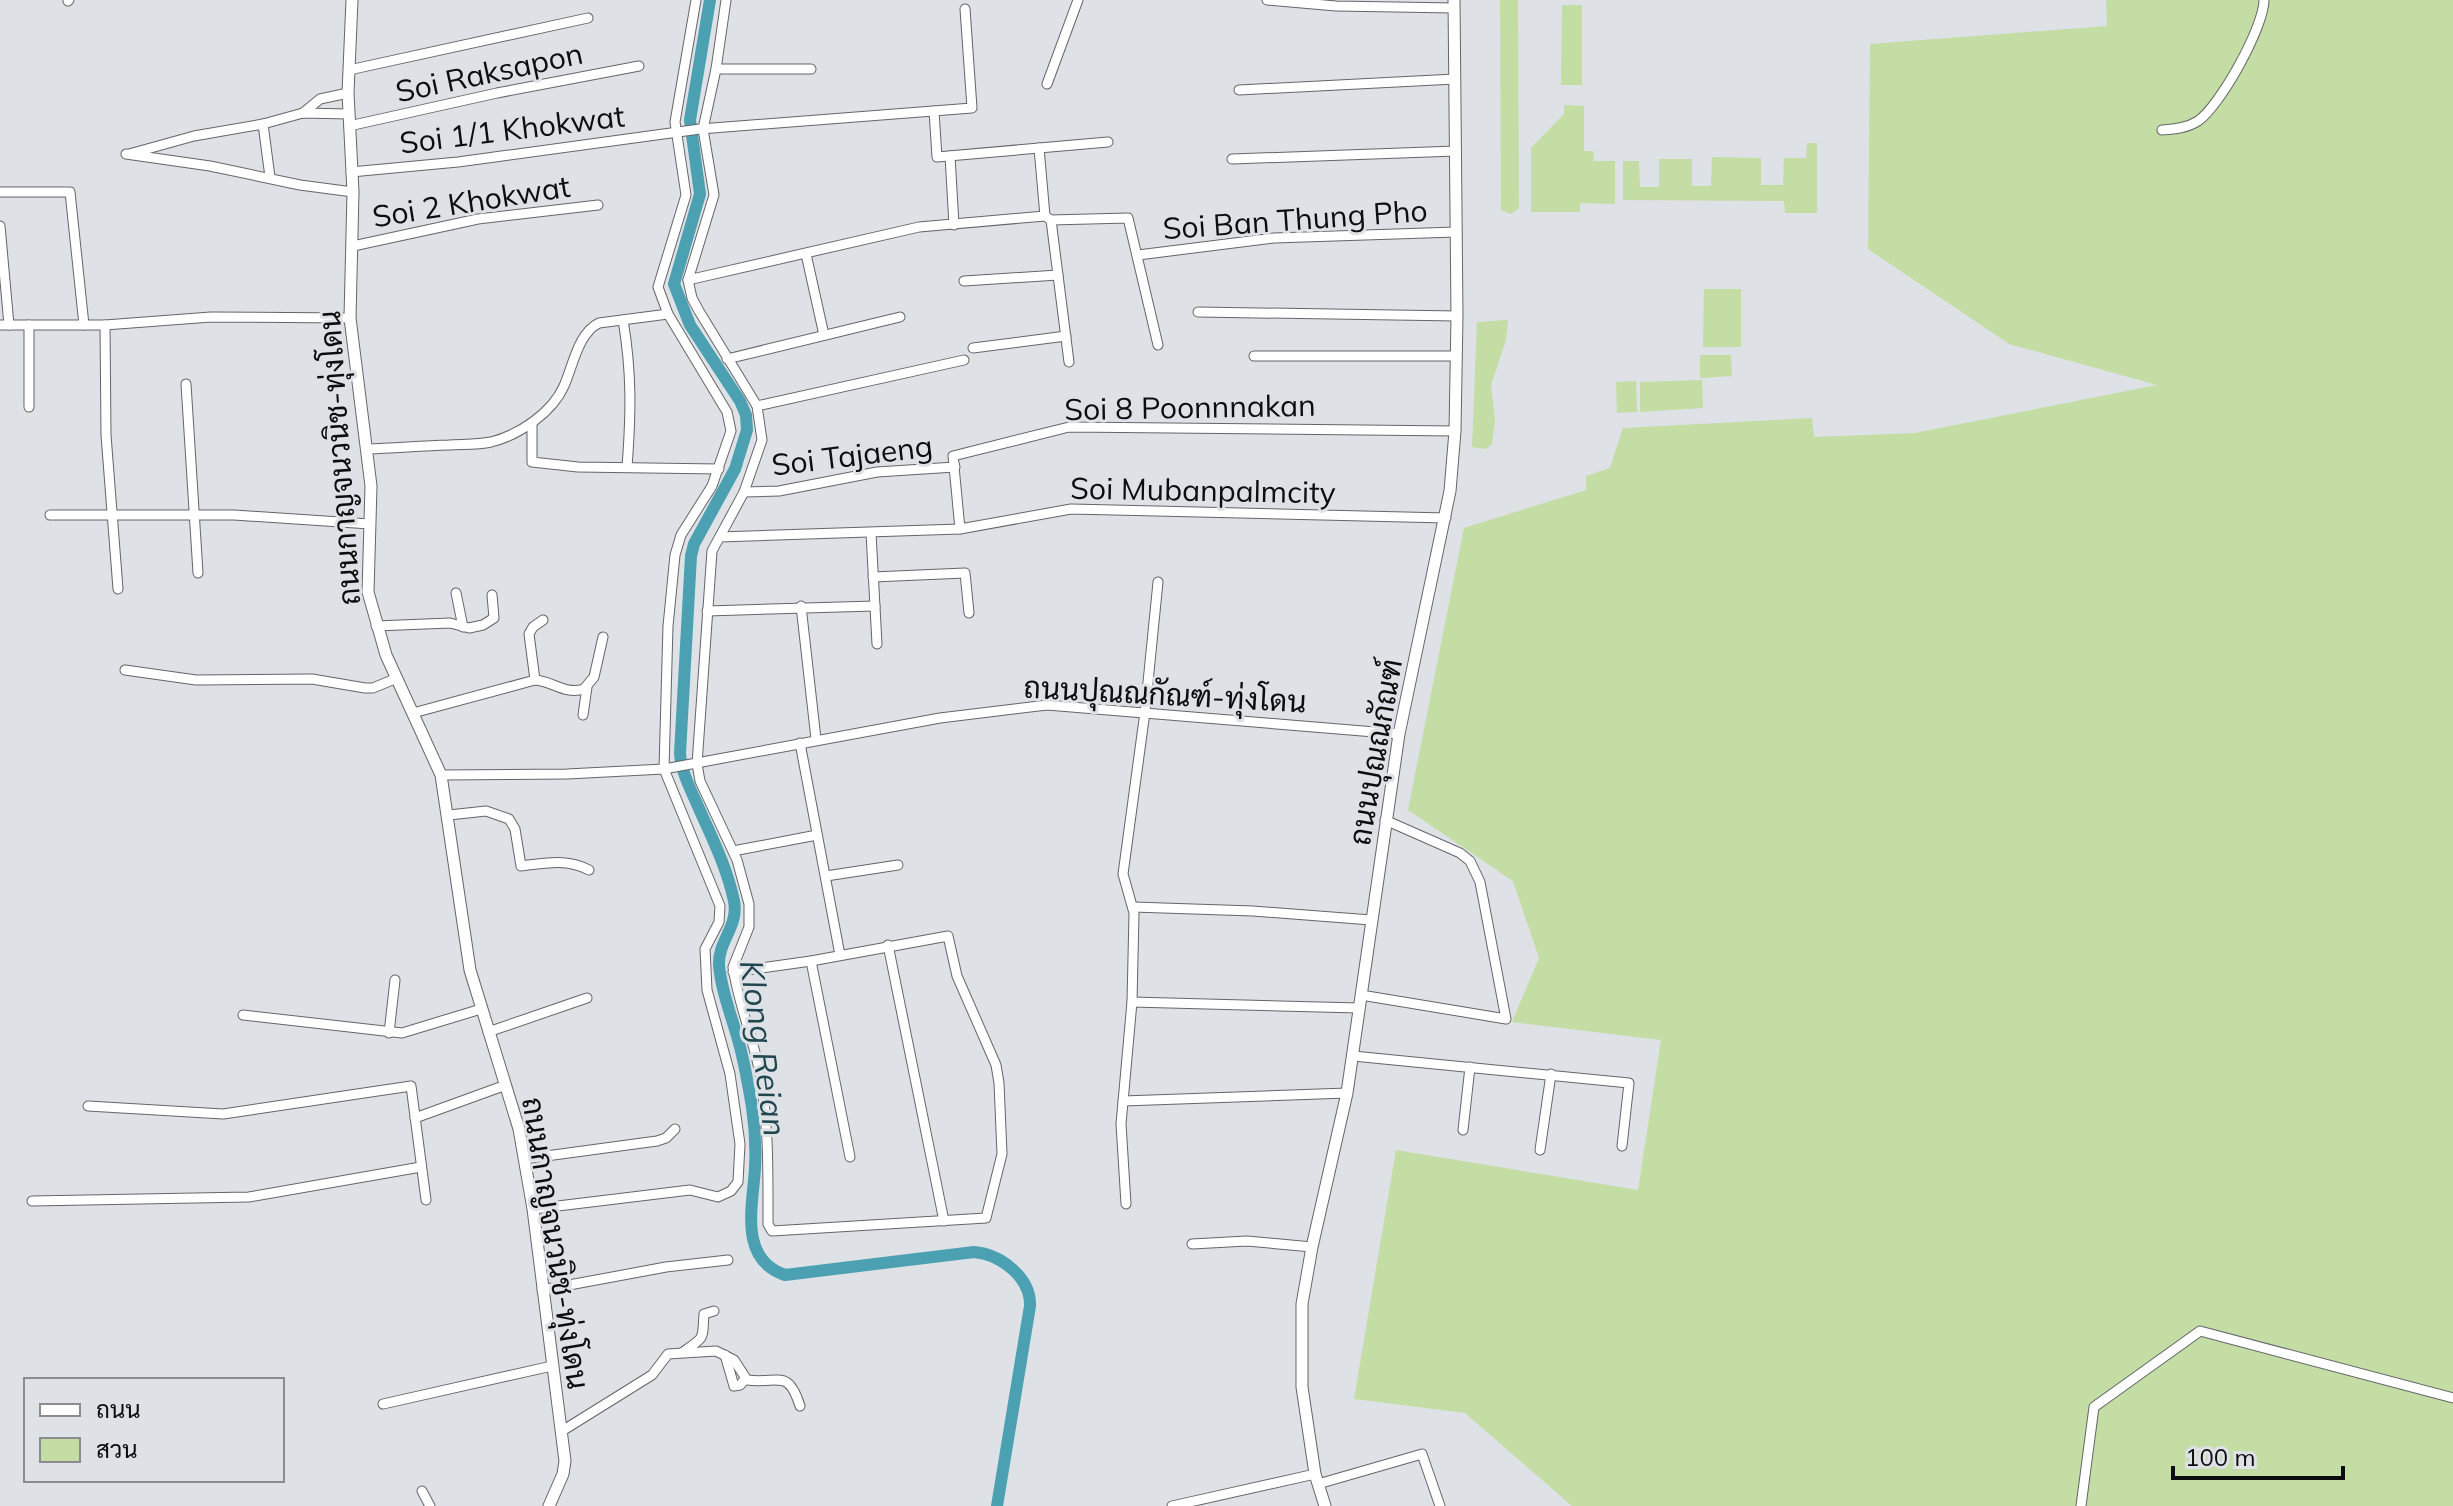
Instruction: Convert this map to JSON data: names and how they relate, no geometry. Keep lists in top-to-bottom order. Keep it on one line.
{"streets":{"street":["Soi Raksapon","Soi 1/1 Khokwat","Soi 2 Khokwat","Soi Ban Thung Pho","Soi 8 Poonnnakan","Soi Tajaeng","ถนนกาญจนวนิช-ทุ่งโดน","Soi Mubanpalmcity","ถนนปุณณกัณฑ์-ทุ่งโดน","ถนนปุณณกัณฑ์"]},"crossings":[["Soi Raksapon","ถนนกาญจนวนิช-ทุ่งโดน"],["Soi 1/1 Khokwat","ถนนกาญจนวนิช-ทุ่งโดน"],["Soi 2 Khokwat","ถนนกาญจนวนิช-ทุ่งโดน"],["Soi Ban Thung Pho","ถนนปุณณกัณฑ์"],["Soi 8 Poonnnakan","Soi Tajaeng"],["Soi 8 Poonnnakan","ถนนปุณณกัณฑ์"],["ถนนกาญจนวนิช-ทุ่งโดน","ถนนปุณณกัณฑ์-ทุ่งโดน"],["Soi Mubanpalmcity","ถนนปุณณกัณฑ์"],["ถนนปุณณกัณฑ์-ทุ่งโดน","ถนนปุณณกัณฑ์"]],"water":["Klong Reian"],"legend":["ถนน","สวน"],"scale_bar":"100 m"}
